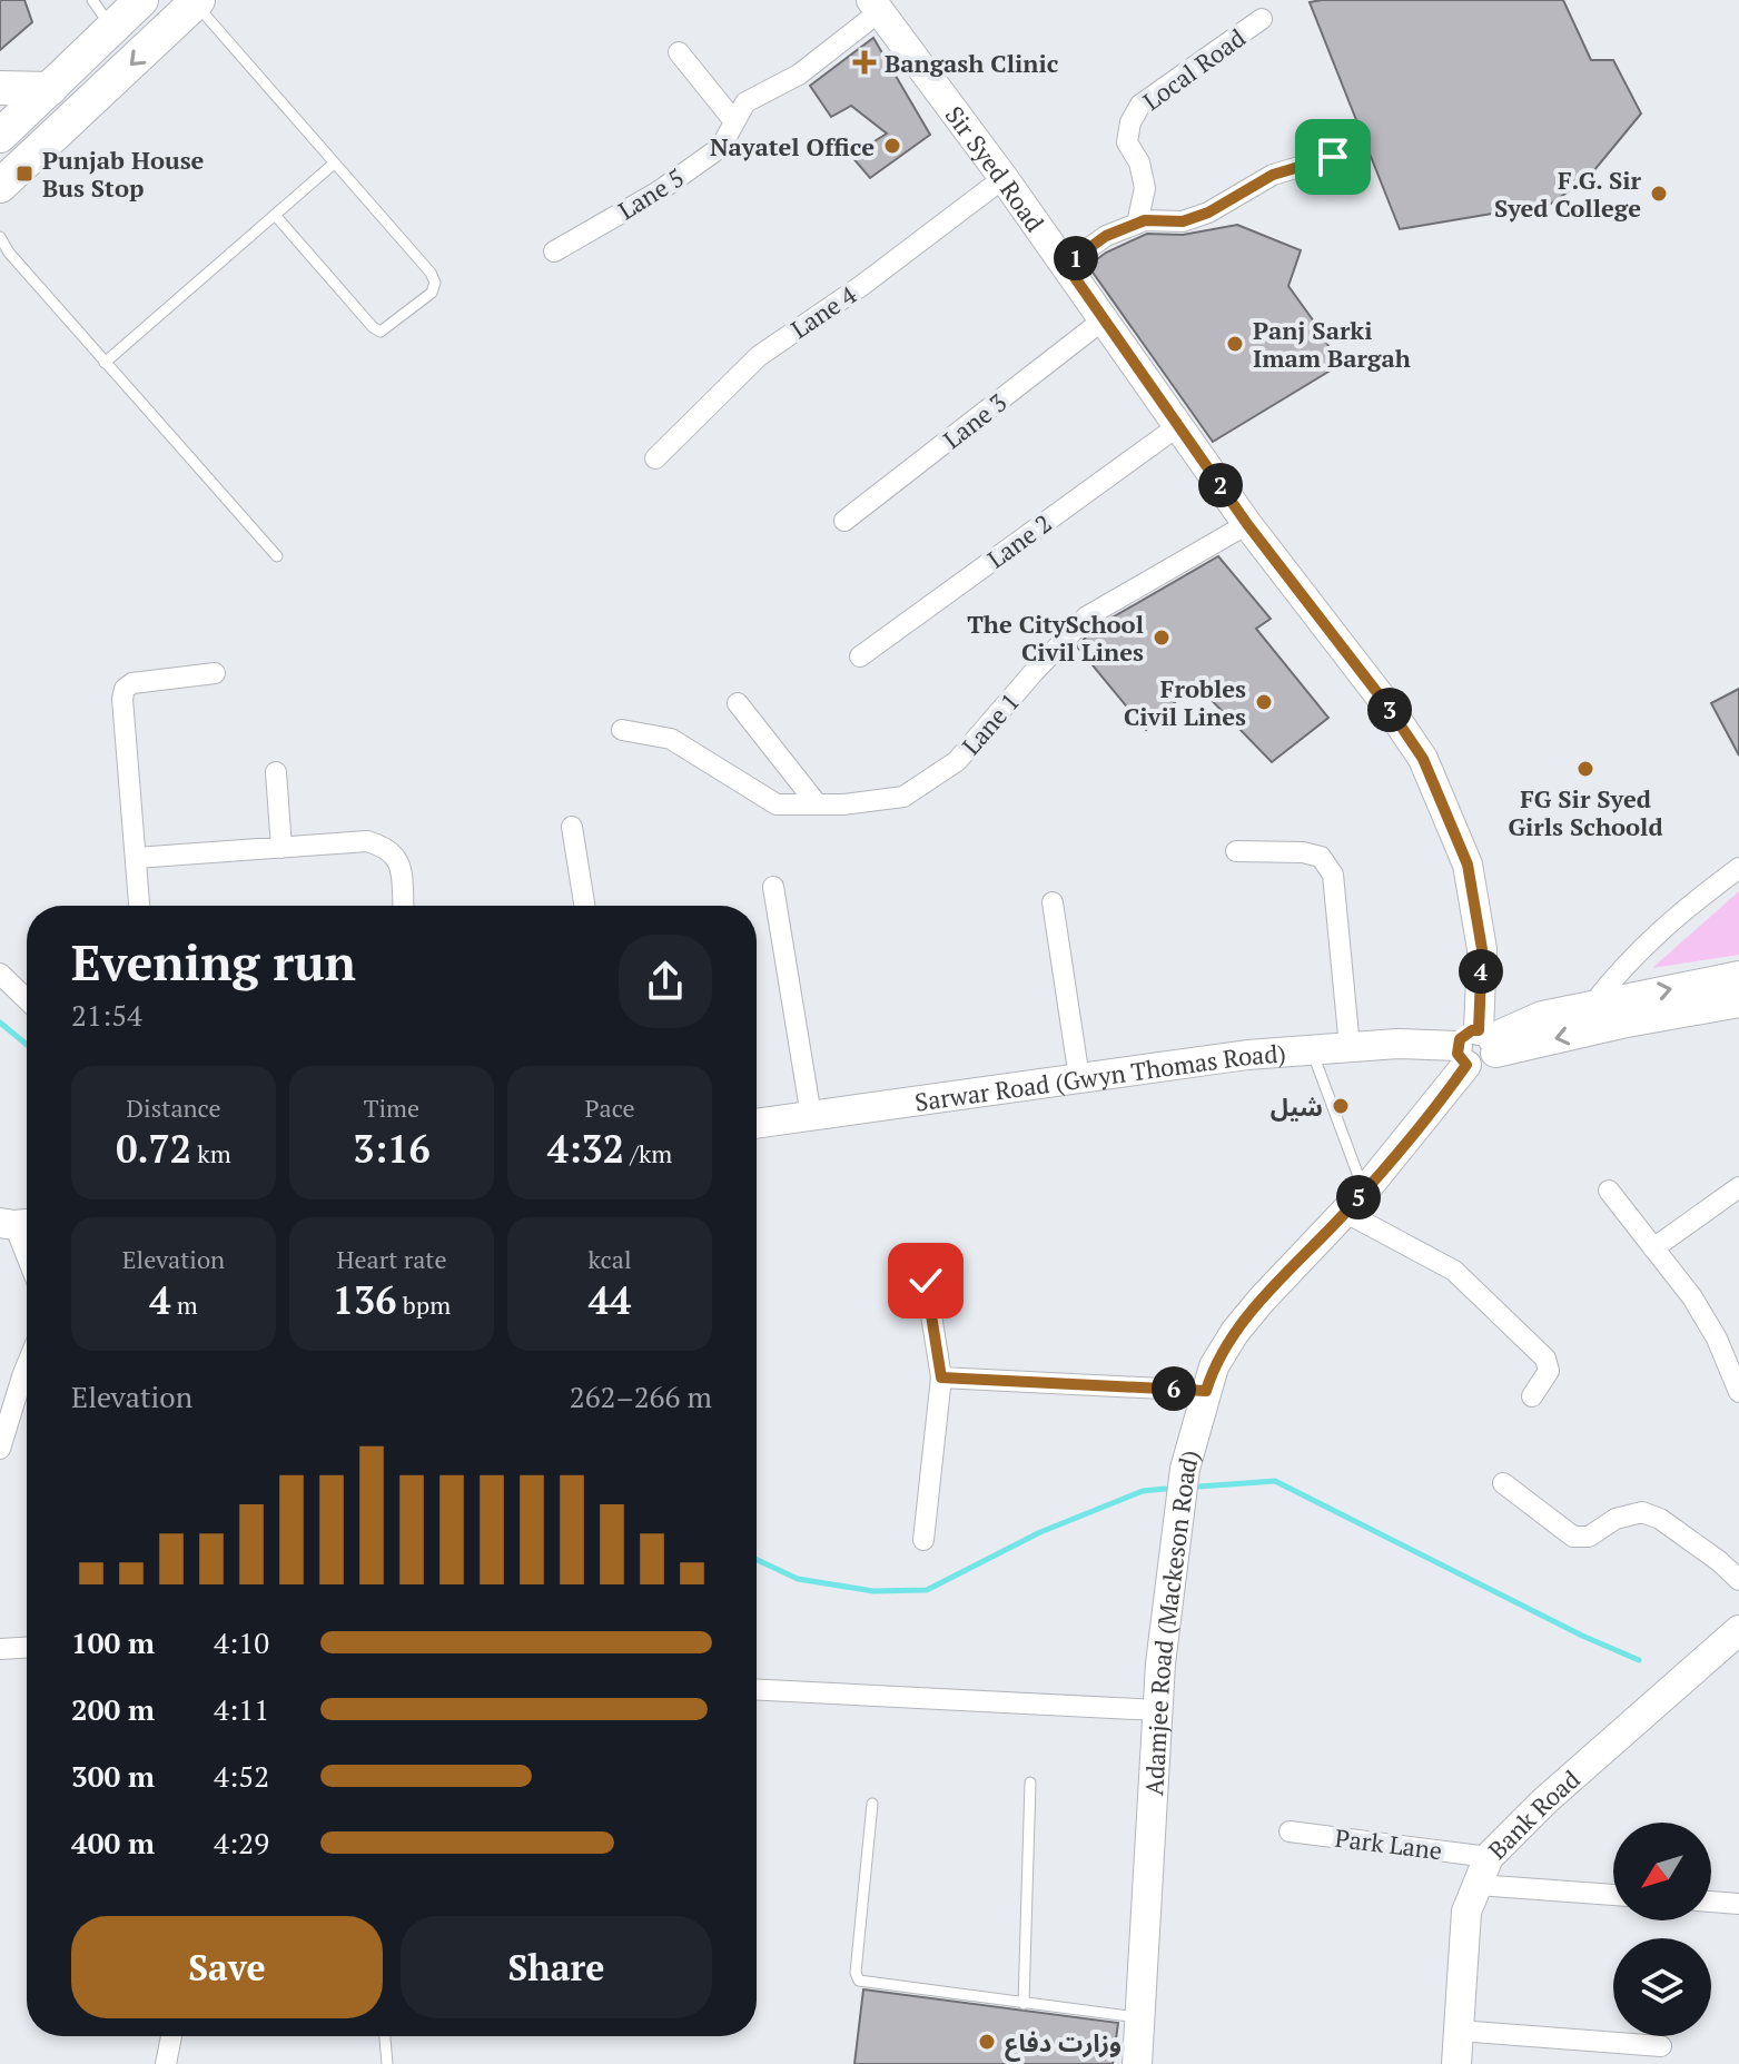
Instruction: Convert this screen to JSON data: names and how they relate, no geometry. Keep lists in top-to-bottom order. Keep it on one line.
{"streets":{"street":["Local Road","Sir Syed Road","Lane 5","Lane 4","Lane 3","Lane 2","Lane 1","Sarwar Road (Gwyn Thomas Road)","Adamjee Road (Mackeson Road)","Bank Road","Park Lane"]},"crossings":[["Sir Syed Road","Lane 5"],["Sir Syed Road","Lane 4"],["Sir Syed Road","Lane 3"],["Sir Syed Road","Lane 2"],["Sir Syed Road","Lane 1"],["Sir Syed Road","Sarwar Road (Gwyn Thomas Road)"],["Sir Syed Road","Adamjee Road (Mackeson Road)"],["Sarwar Road (Gwyn Thomas Road)","Adamjee Road (Mackeson Road)"],["Bank Road","Park Lane"]],"places":{"health":["Bangash Clinic"],"other":["Nayatel Office","F.G. Sir Syed College","Panj Sarki Imam Bargah","The CitySchool Civil Lines","Frobles Civil Lines","FG Sir Syed Girls Schoold","شیل","وزارت دفاع"],"transit":["Punjab House Bus Stop"]},"north":"bottom left","page":{"pins":["1","2","3","4","5","6"],"heading":["Evening run","21:54"],"stats":[["Distance","0.72 km"],["Time","3:16"],["Pace","4:32 /km"],["Elevation","4 m"],["Heart rate","136 bpm"],["kcal","44"]],"chart":["Elevation","262–266 m"],"list":[{"name":"100 m","note":"4:10"},{"name":"200 m","note":"4:11"},{"name":"300 m","note":"4:52"},{"name":"400 m","note":"4:29"}],"buttons":["Save","Share"]}}
